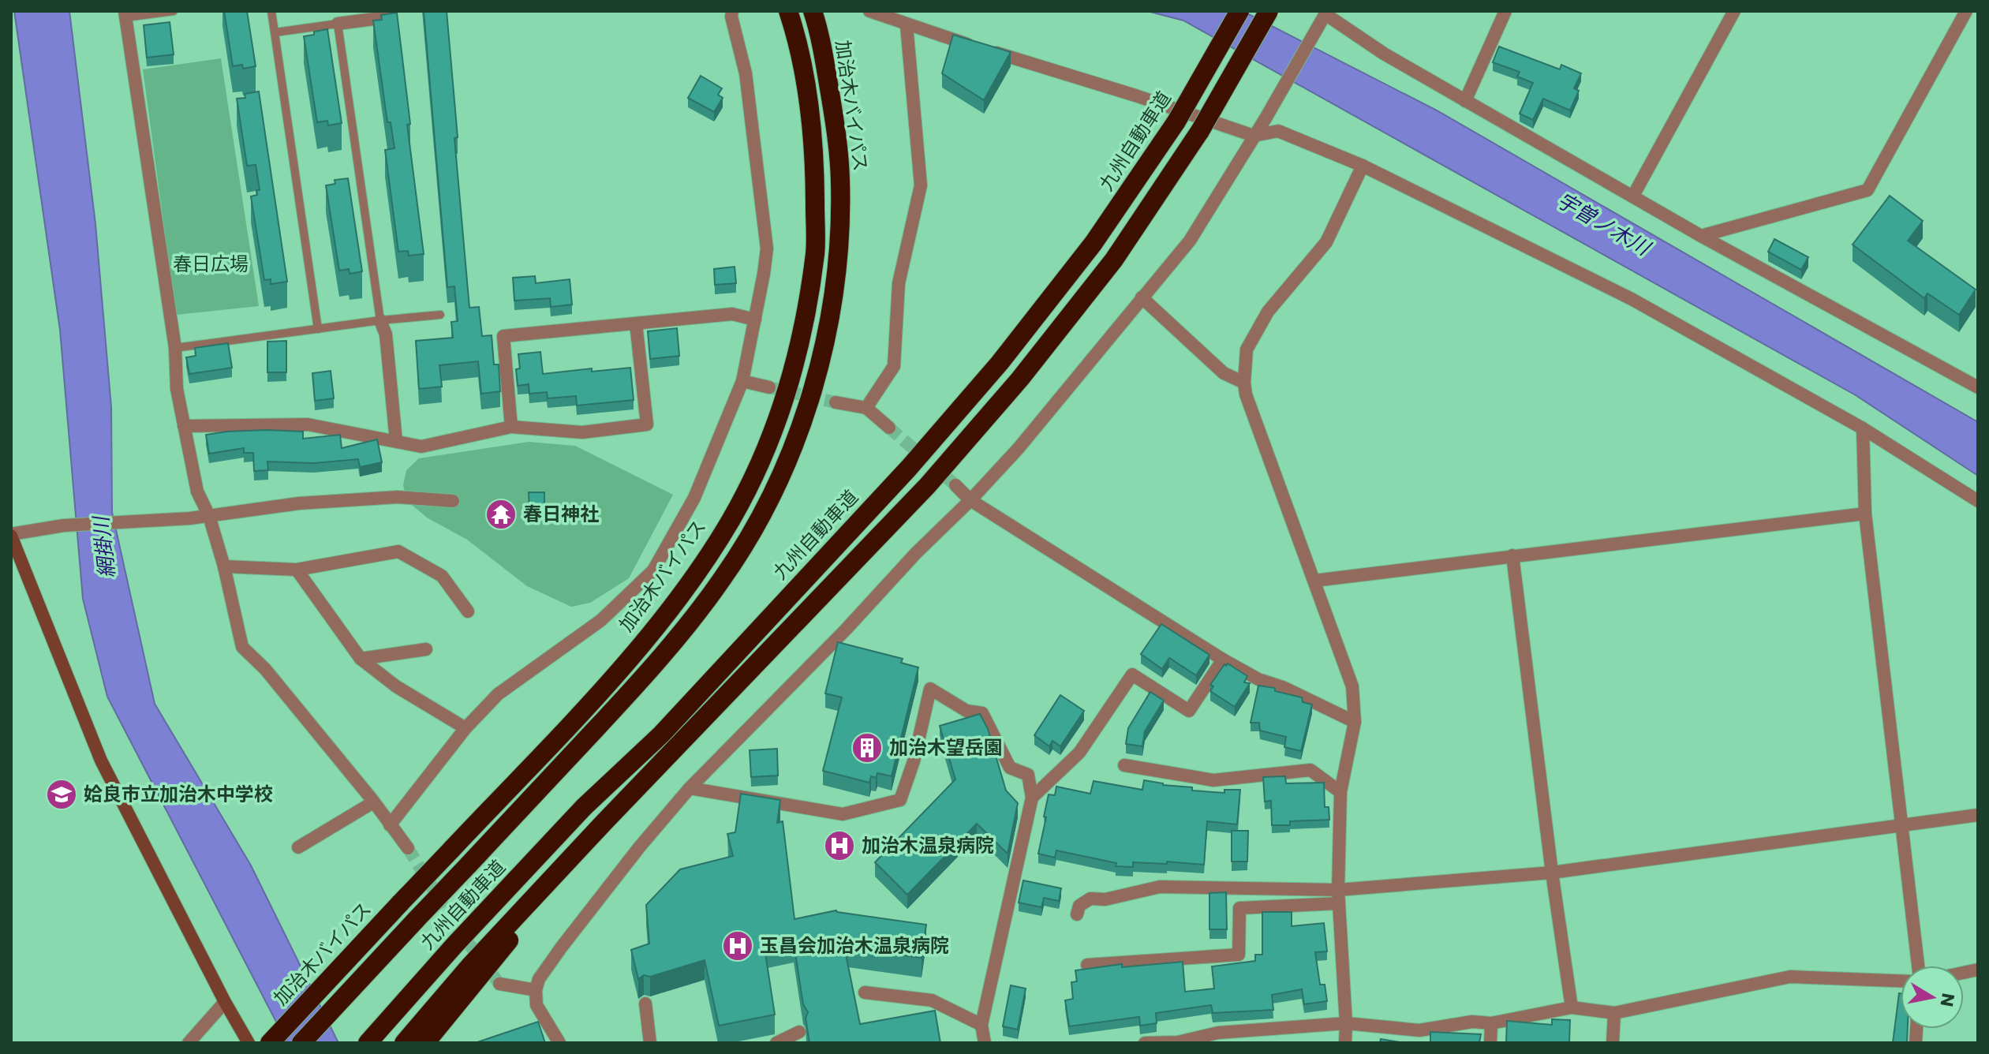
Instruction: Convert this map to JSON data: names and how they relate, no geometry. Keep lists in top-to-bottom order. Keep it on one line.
{"streets":{"highway":["加治木バイパス","九州自動車道"]},"water":["宇曽ノ木川","網掛川"],"parks":["春日広場"],"places":{"temple":["春日神社"],"building":["加治木望岳園"],"school or university":["姶良市立加治木中学校"],"hospital":["加治木温泉病院","玉昌会加治木温泉病院"]},"north":"right"}
